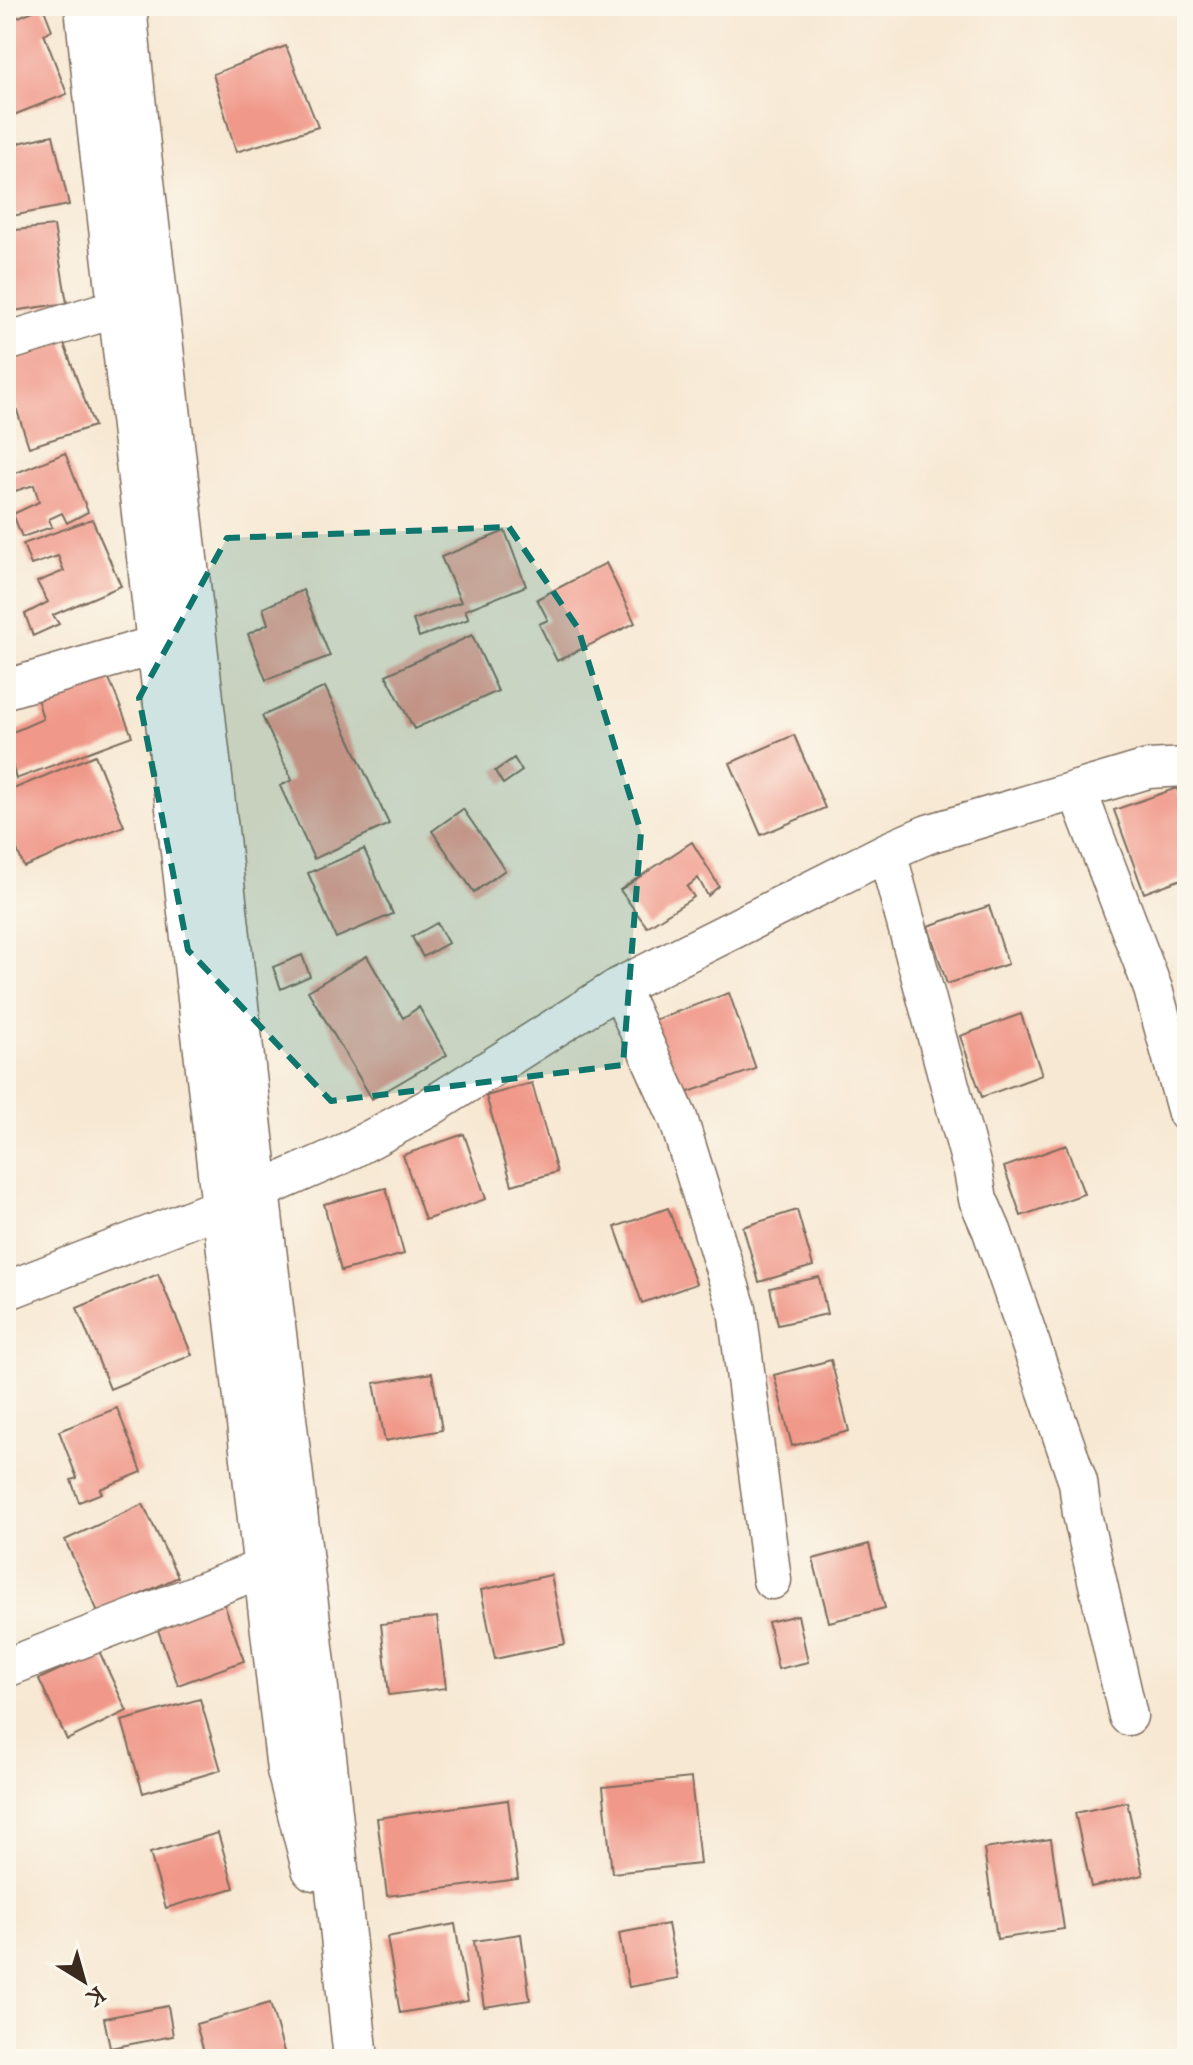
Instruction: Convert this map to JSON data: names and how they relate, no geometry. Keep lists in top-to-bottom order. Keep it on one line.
{"north":"bottom right"}
